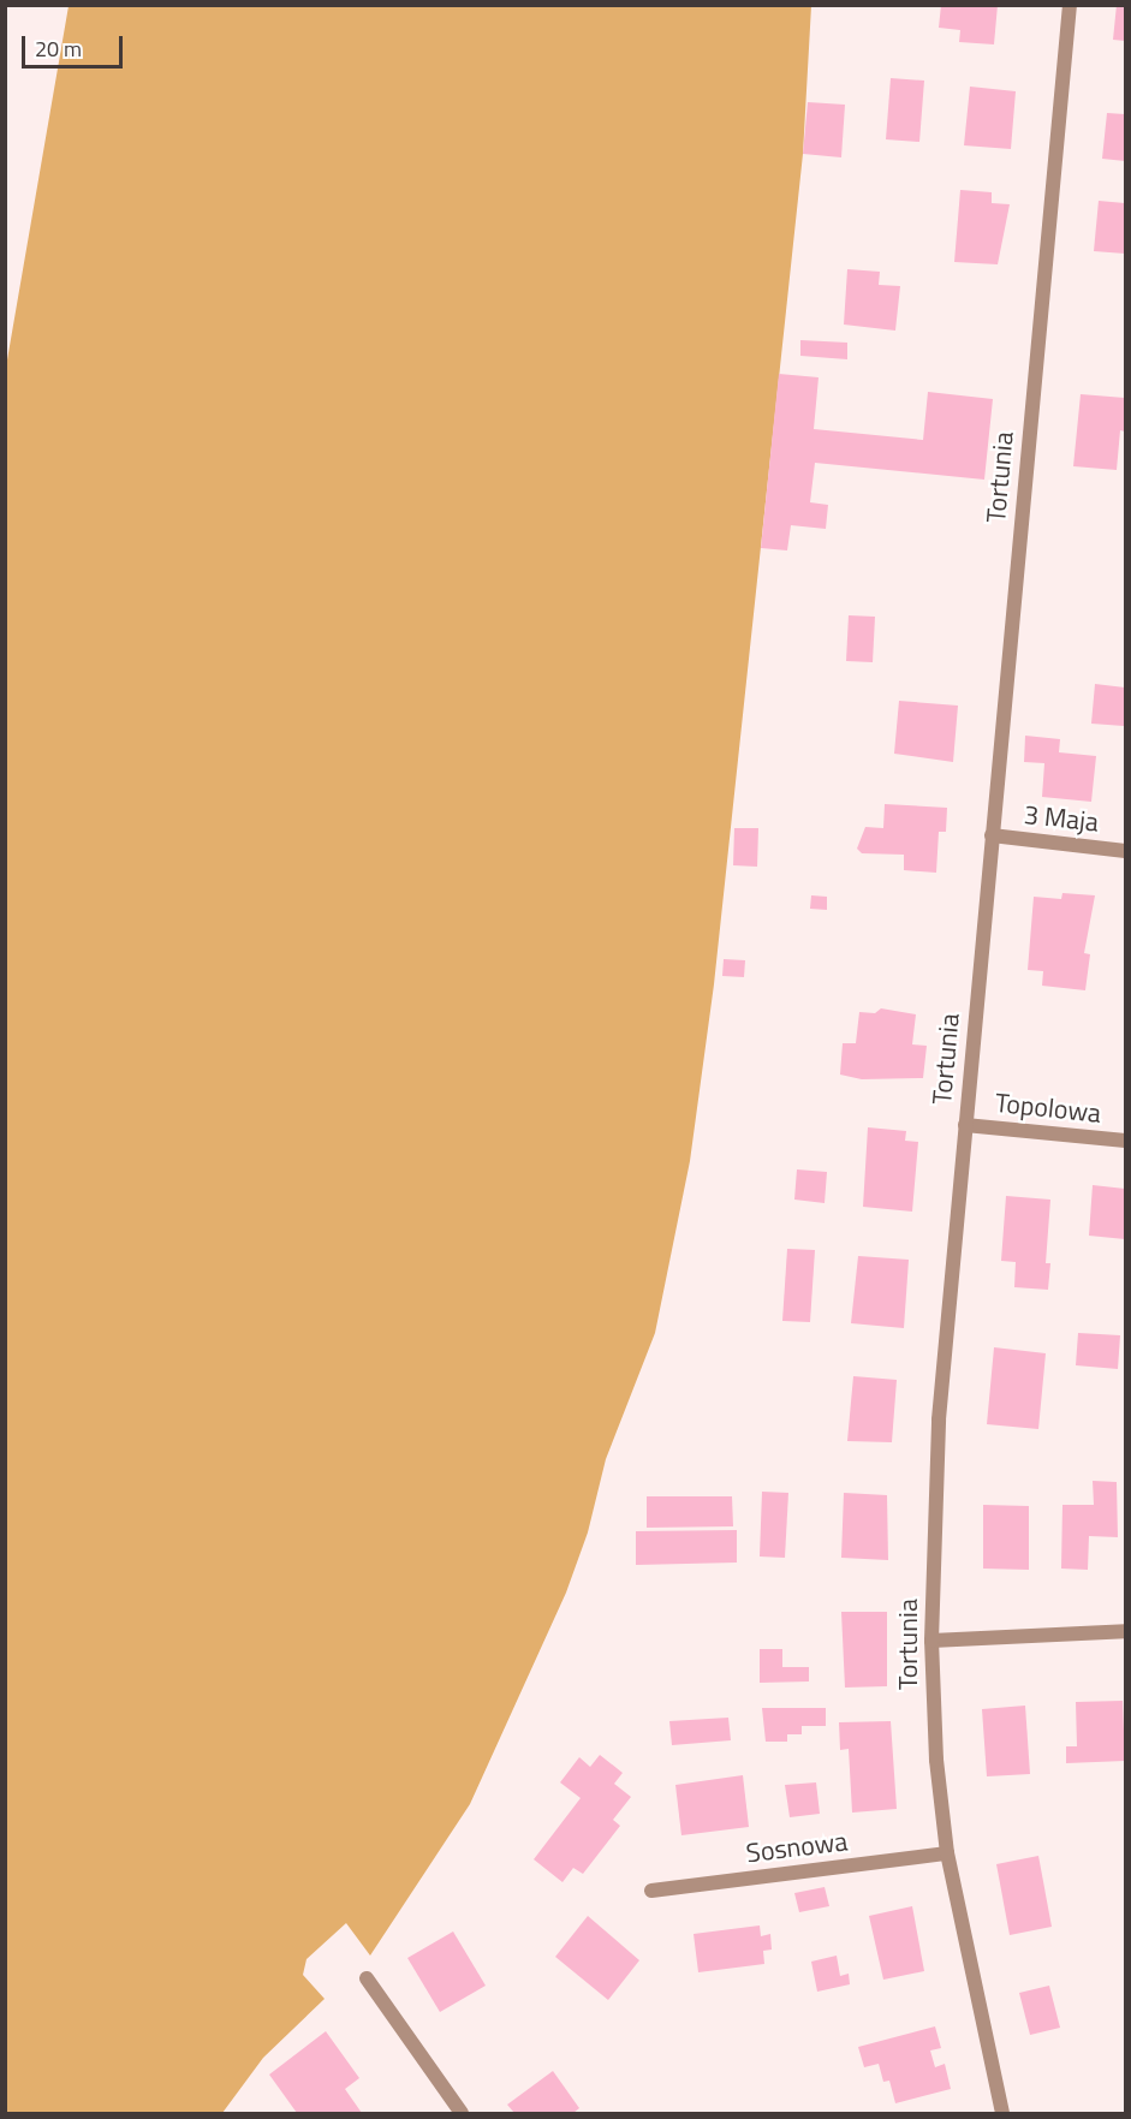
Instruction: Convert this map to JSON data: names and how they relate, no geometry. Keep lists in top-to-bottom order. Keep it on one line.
{"streets":{"street":["Tortunia","3 Maja","Topolowa","Sosnowa"]},"crossings":[["Tortunia","3 Maja"],["Tortunia","Topolowa"],["Tortunia","Sosnowa"]],"scale_bar":"20 m"}
